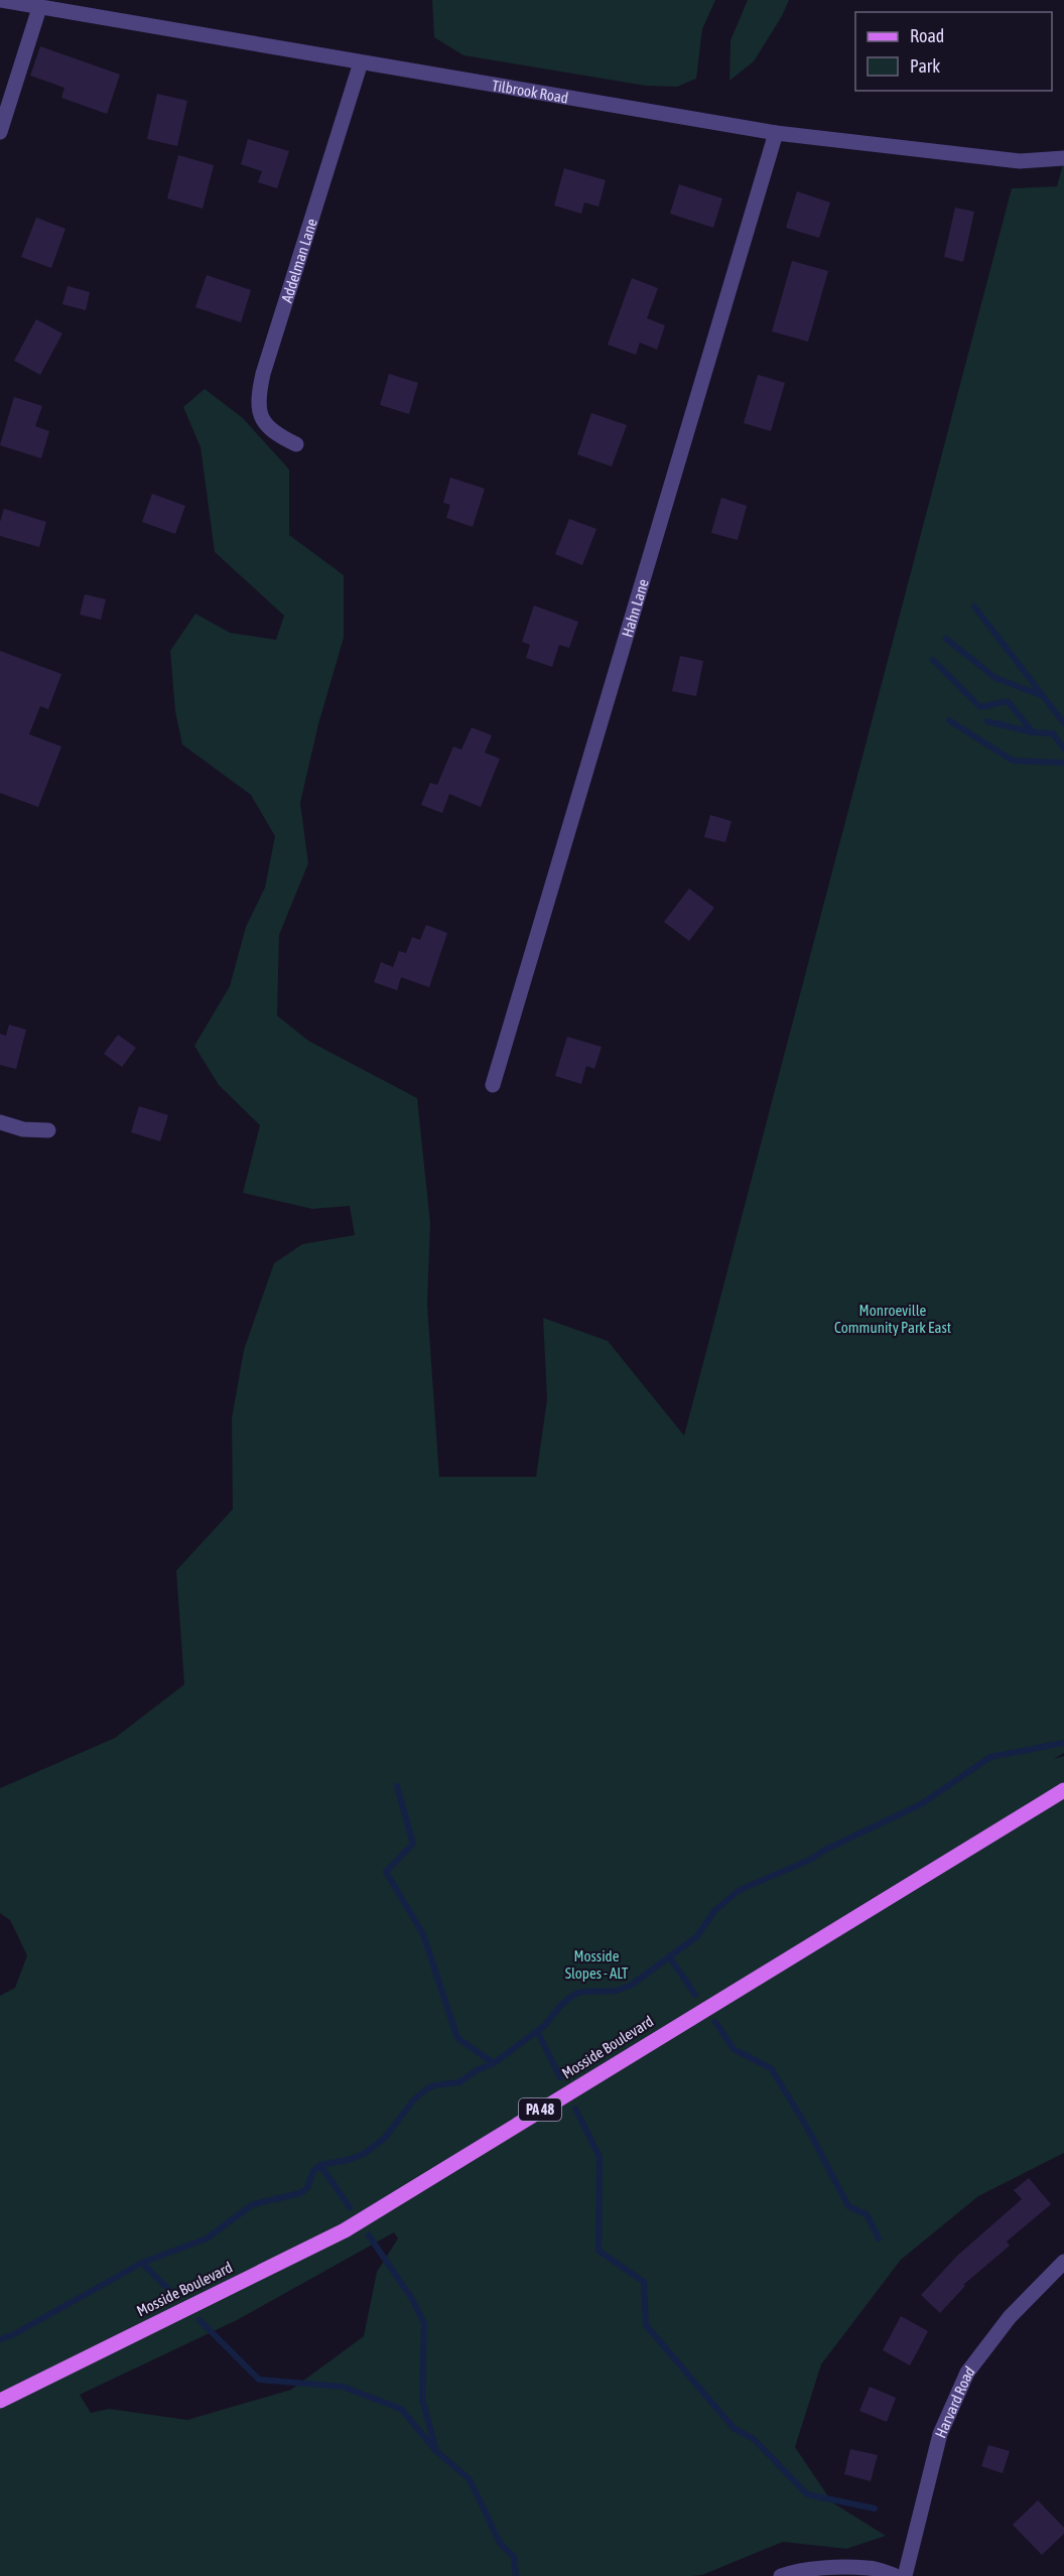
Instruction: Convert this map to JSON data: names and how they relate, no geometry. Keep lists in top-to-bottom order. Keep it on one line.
{"streets":{"main road":["Mosside Boulevard","PA 48"],"street":["Tilbrook Road","Addelman Lane","Hahn Lane","Harvard Road"]},"crossings":[["Tilbrook Road","Addelman Lane"],["Tilbrook Road","Hahn Lane"]],"parks":["Monroeville Community Park East","Mosside Slopes - ALT"],"legend":["Road","Park"]}
